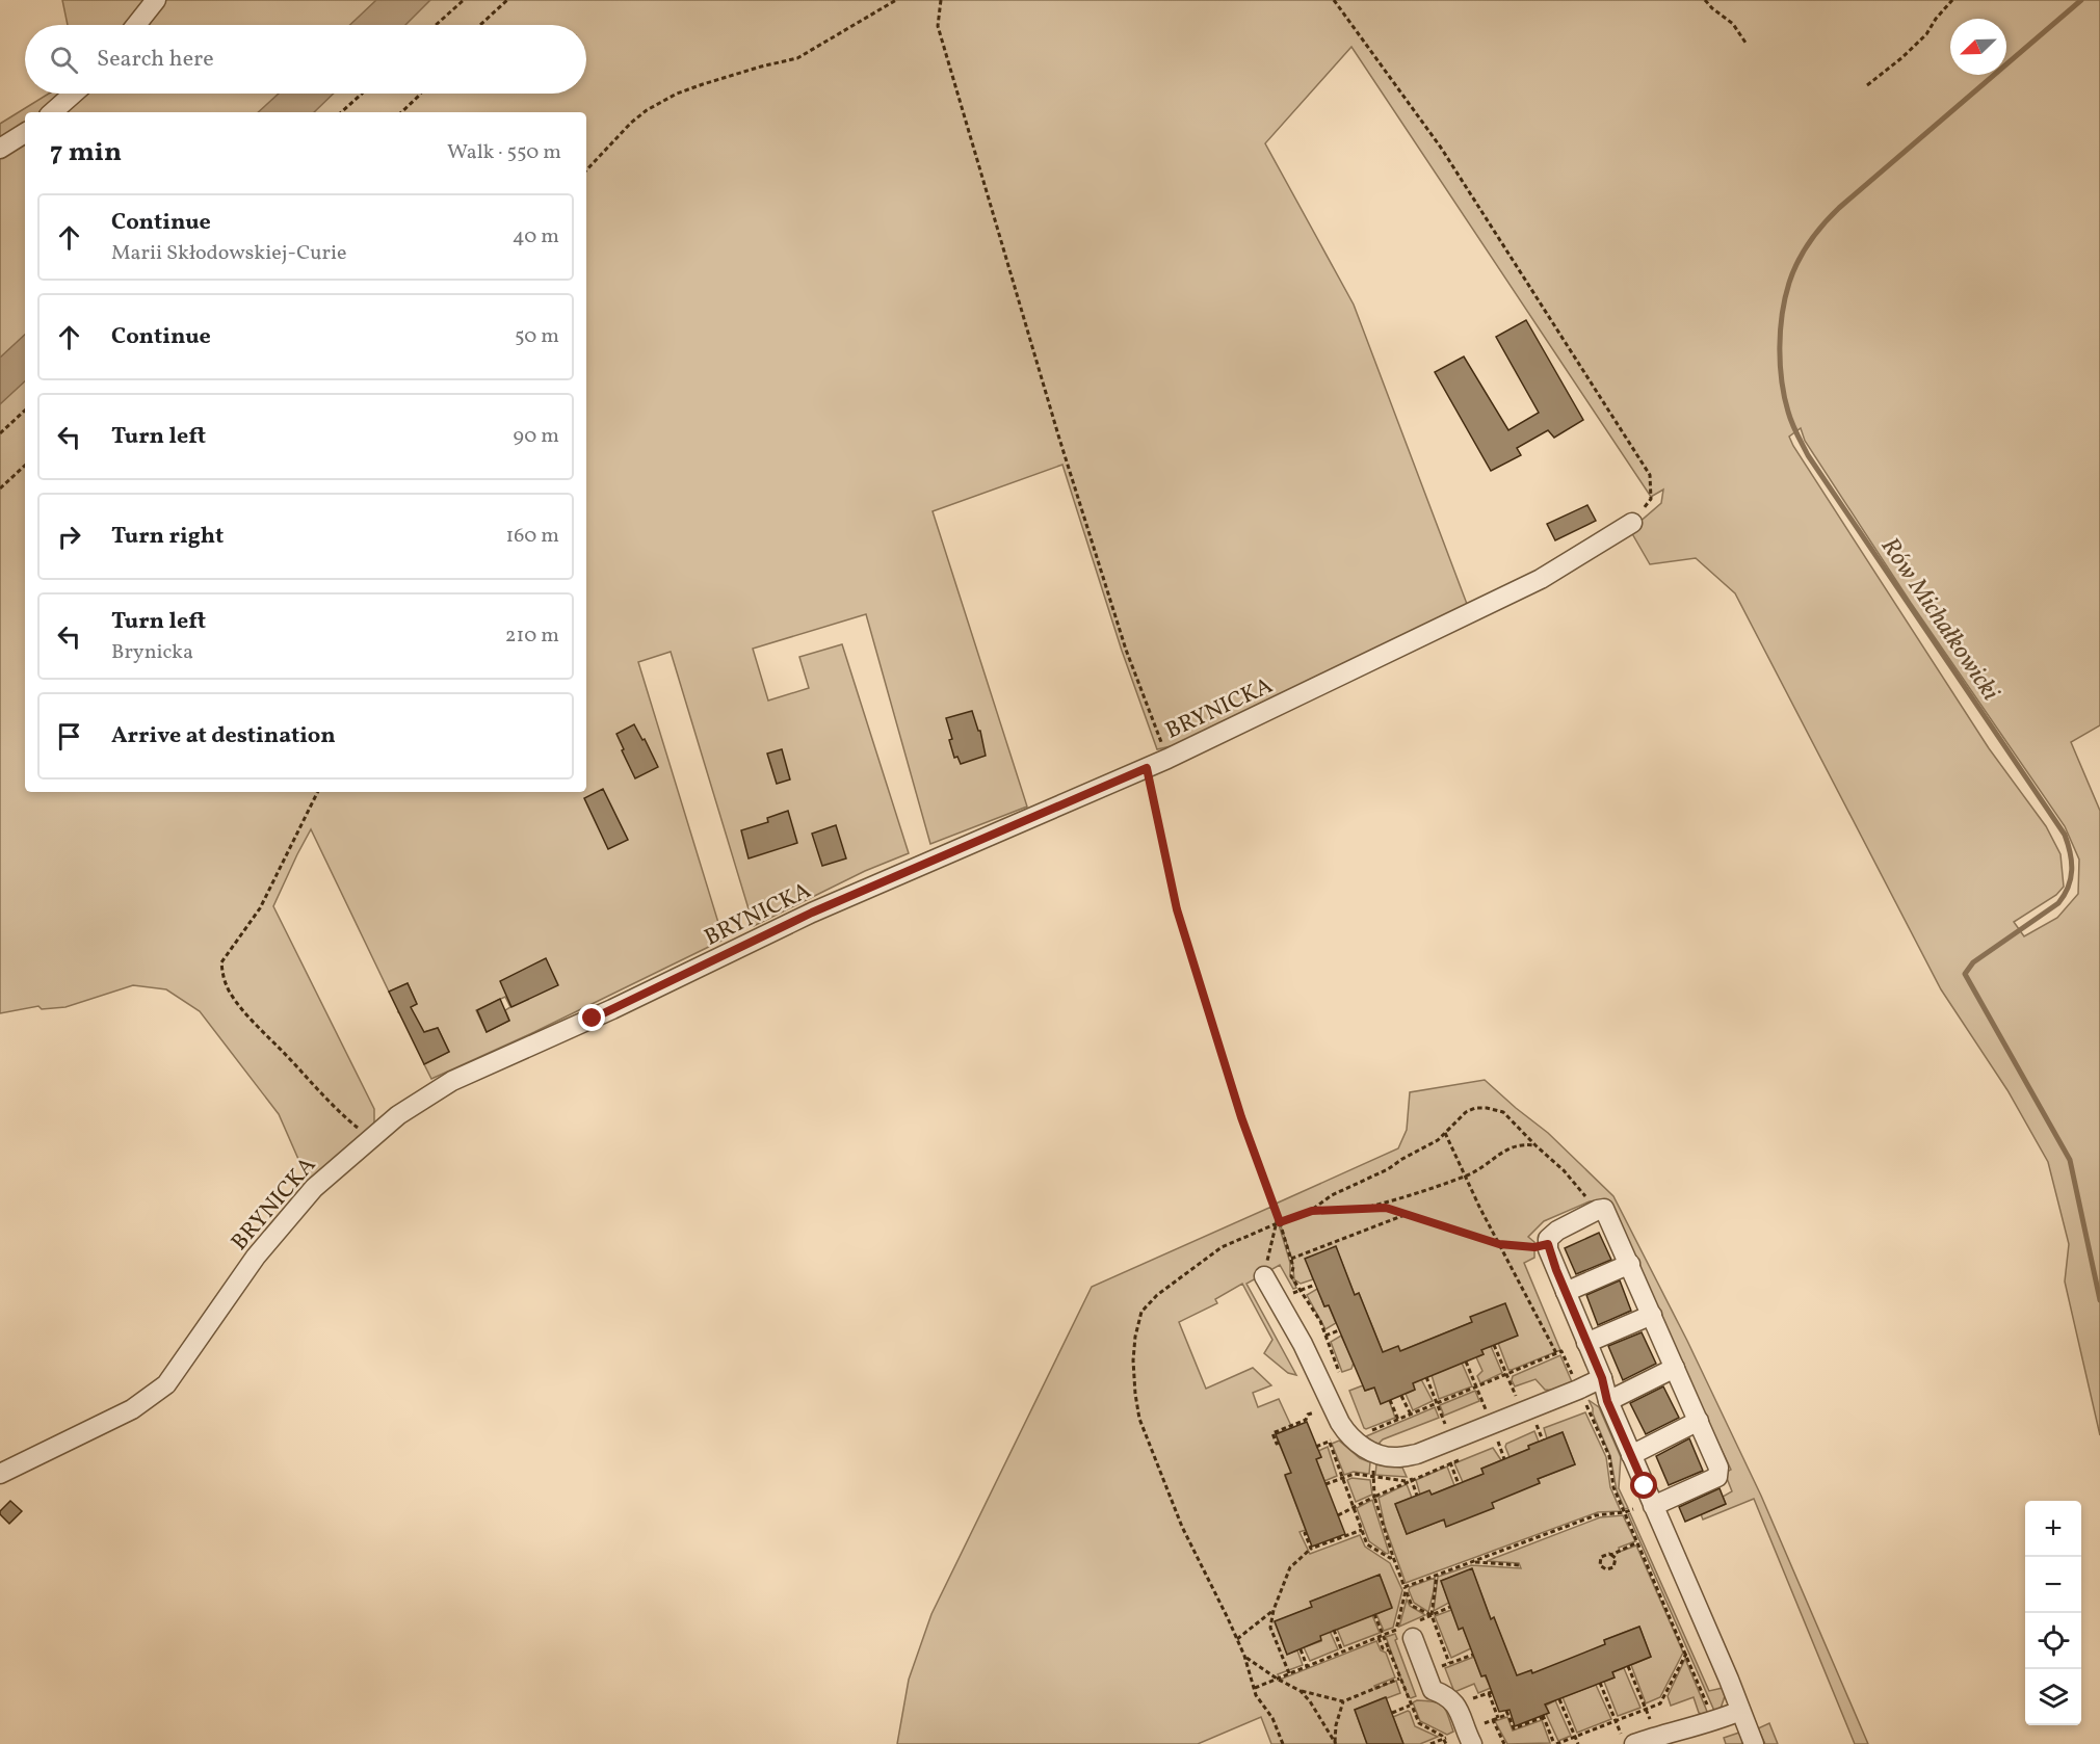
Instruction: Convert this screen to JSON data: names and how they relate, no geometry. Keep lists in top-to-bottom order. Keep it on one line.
{"streets":{"street":["BRYNICKA"]},"water":["Rów Michałkowicki"],"north":"bottom left","page":{"search":"Search here","heading":["7 min","Walk · 550 m"],"list":[["Continue","Marii Skłodowskiej-Curie","40 m"],["Continue","50 m"],["Turn left","90 m"],["Turn right","160 m"],["Turn left","Brynicka","210 m"],"Arrive at destination"],"map_buttons":["+","−"]}}
